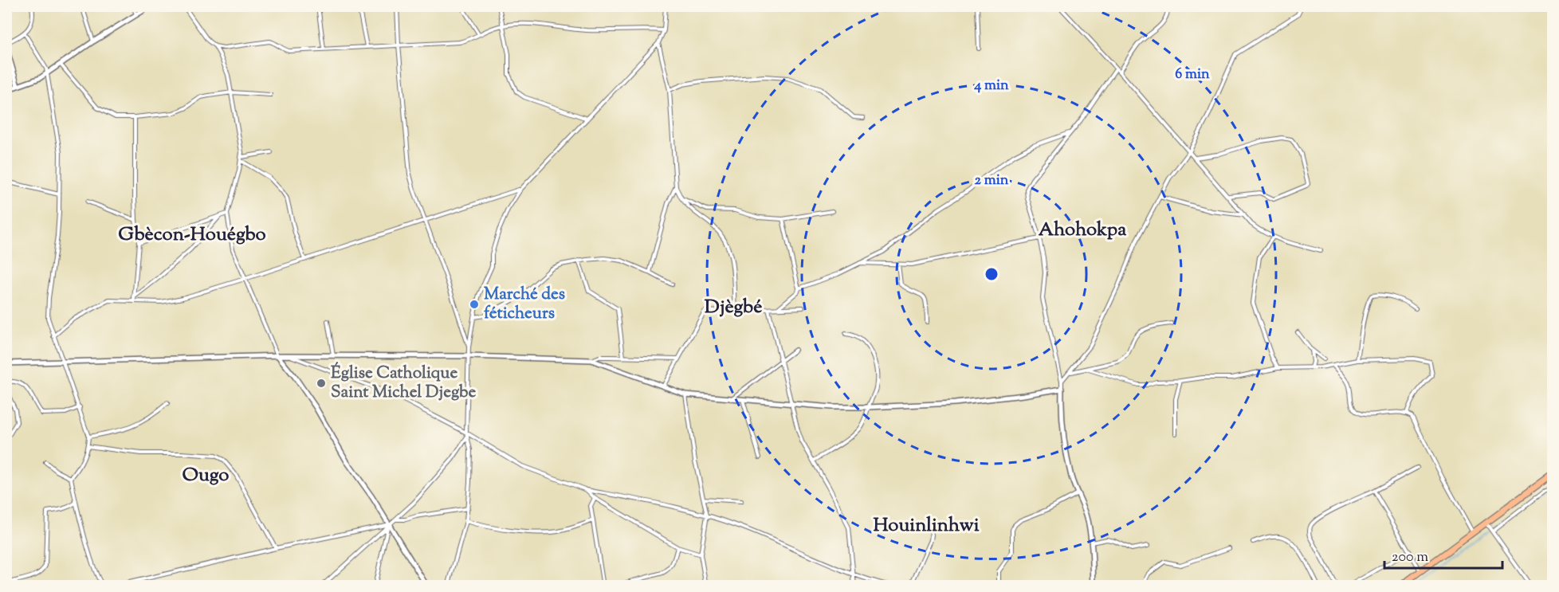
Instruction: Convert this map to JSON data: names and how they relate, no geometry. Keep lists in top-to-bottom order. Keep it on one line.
{"districts":["Ahohokpa","Gbècon-Houégbo","Djègbé","Ougo","Houinlinhwi"],"places":["Marché des féticheurs","Église Catholique Saint Michel Djegbe"],"scale_bar":"200 m","rings":["6 min","4 min","2 min"]}
